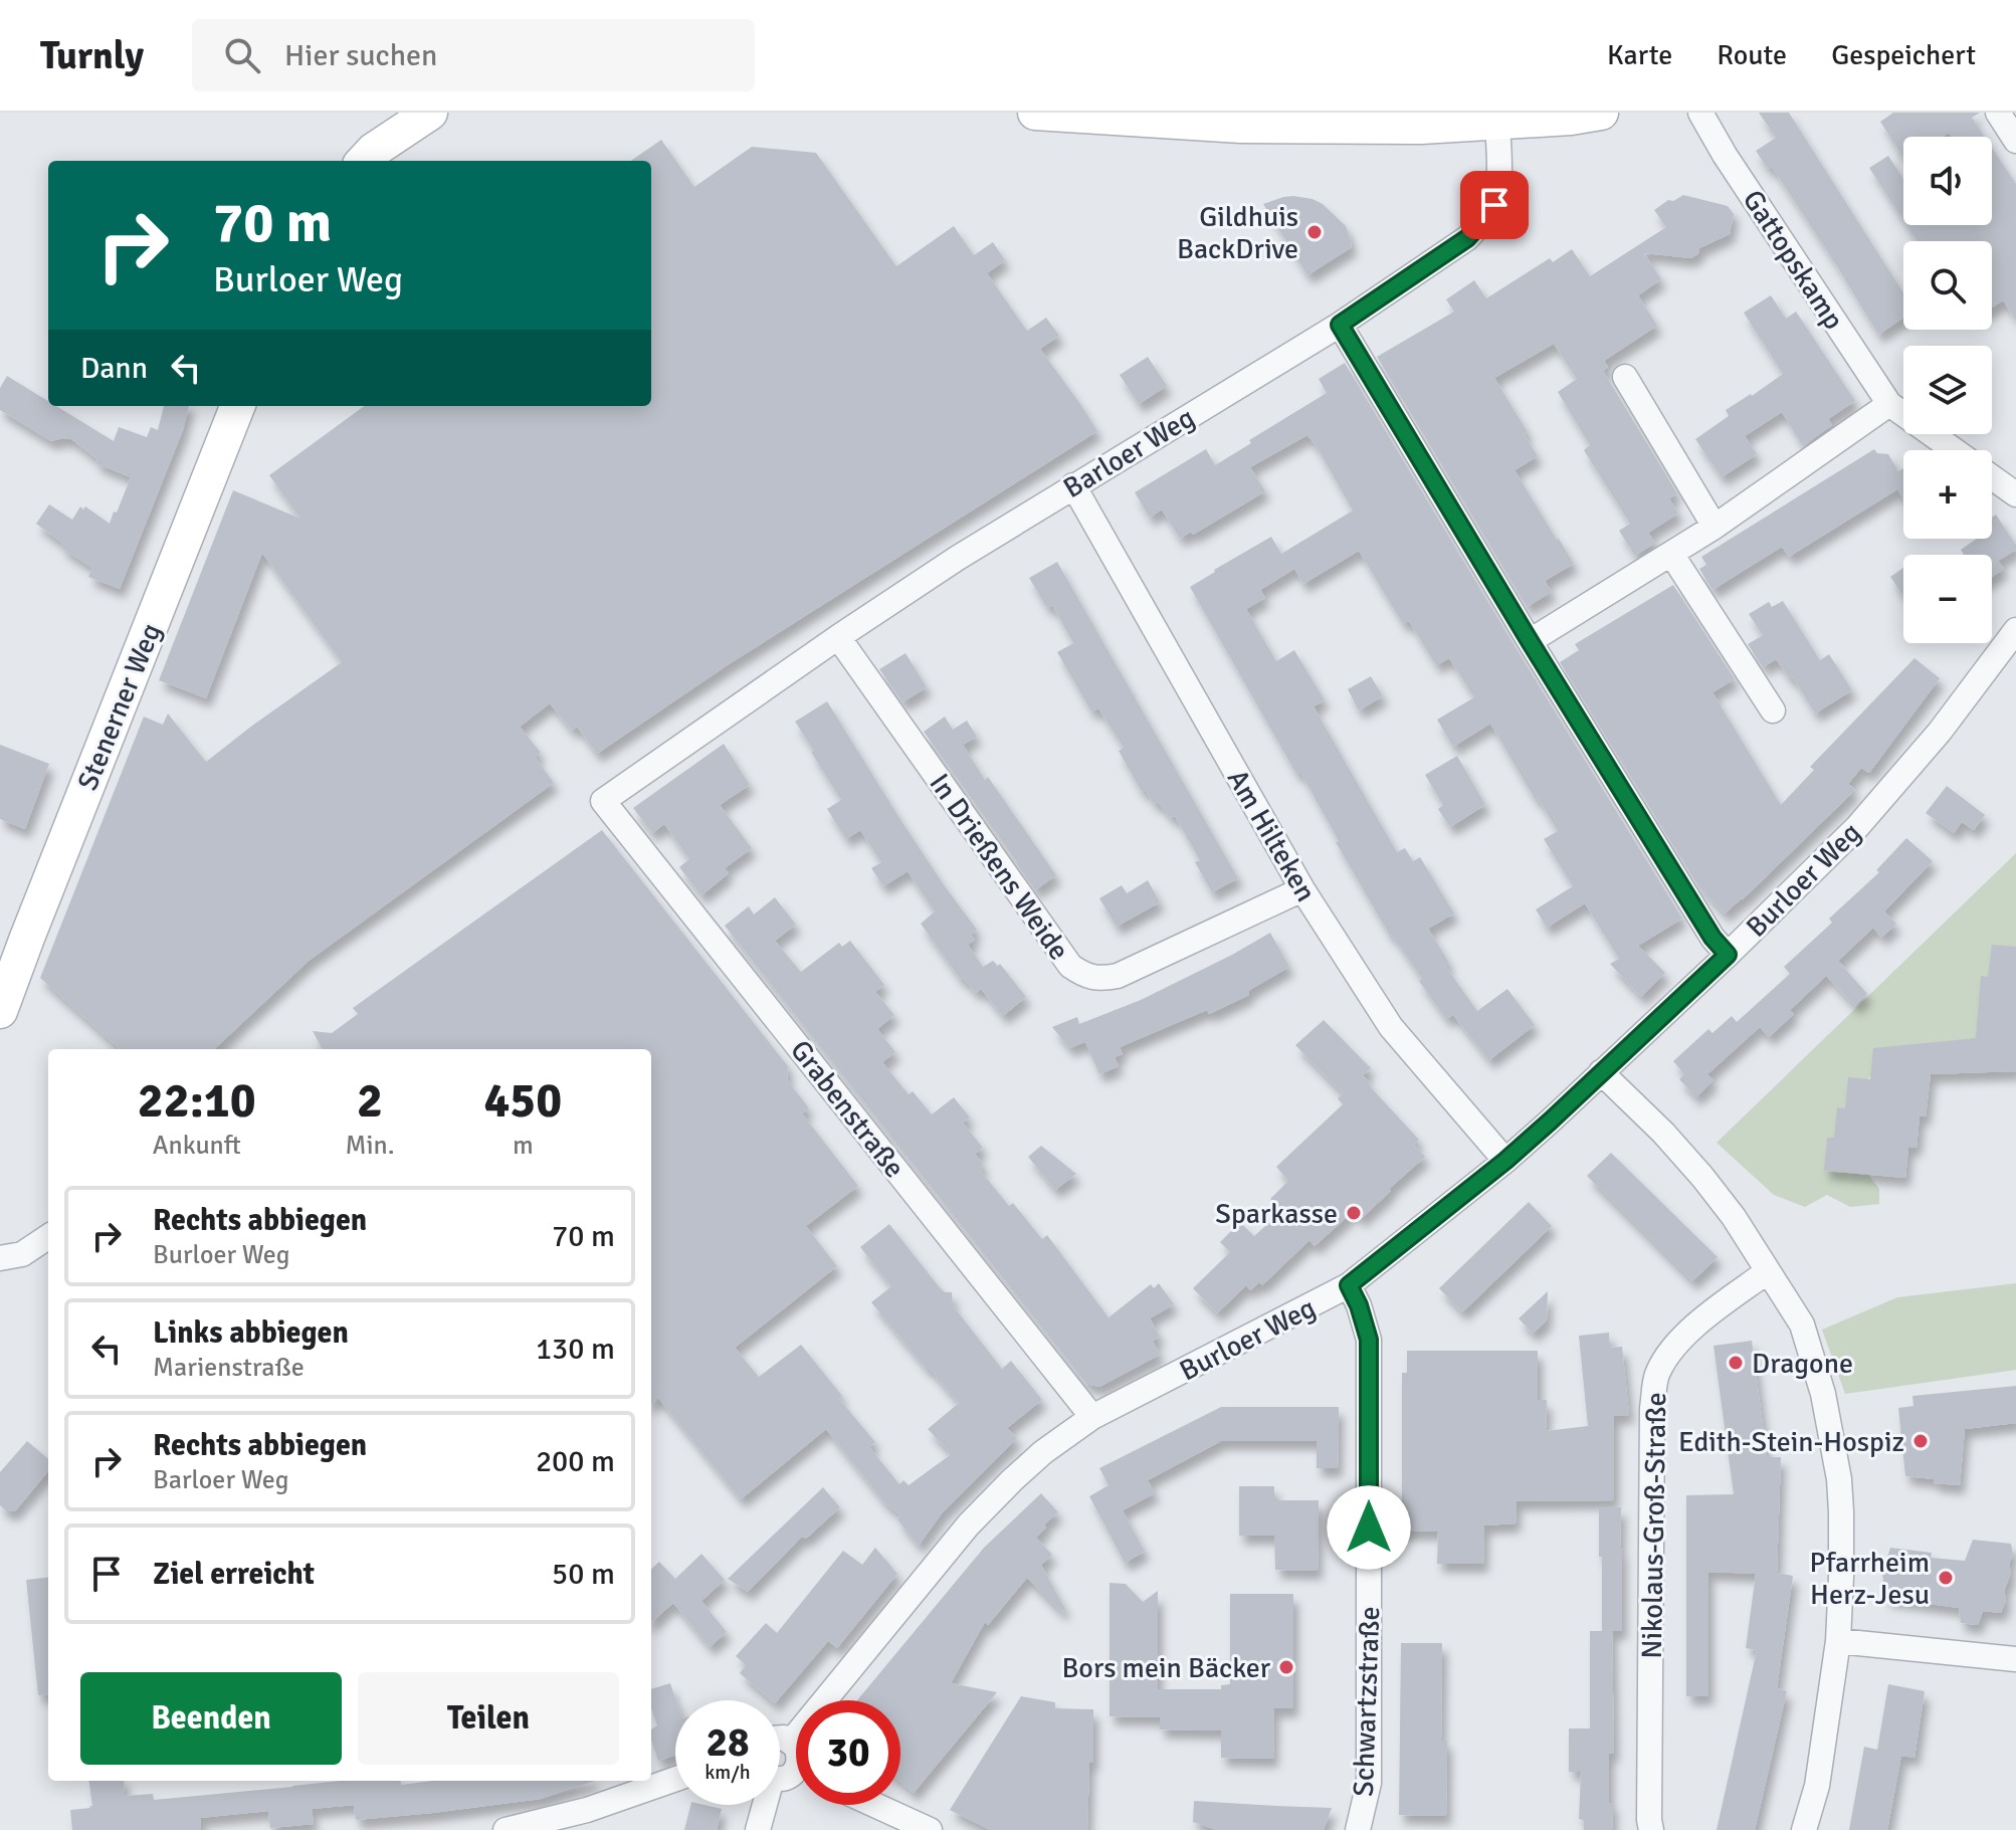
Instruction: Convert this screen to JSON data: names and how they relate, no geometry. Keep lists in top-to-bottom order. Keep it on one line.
{"streets":{"street":["Gattopskamp","Barloer Weg","Stenerner Weg","Am Hilteken","In Drießens Weide","Burloer Weg","Grabenstraße","Nikolaus-Groß-Straße","Schwartzstraße"]},"crossings":[["Barloer Weg","Am Hilteken"],["Barloer Weg","In Drießens Weide"],["Barloer Weg","Grabenstraße"],["Am Hilteken","In Drießens Weide"],["Am Hilteken","Burloer Weg"],["Burloer Weg","Grabenstraße"],["Burloer Weg","Schwartzstraße"]],"places":["Gildhuis BackDrive","Sparkasse","Dragone","Edith-Stein-Hospiz","Pfarrheim Herz-Jesu","Bors mein Bäcker"],"page":{"header":"Turnly","search":"Hier suchen","nav":["Karte","Route","Gespeichert"],"map_buttons":["+","−"],"turn":["70 m","Burloer Weg"],"then":"Dann","eta":["22:10","Ankunft","2","Min.","450","m"],"list":[{"name":"Rechts abbiegen","note":"Burloer Weg","value":"70 m"},{"name":"Links abbiegen","note":"Marienstraße","value":"130 m"},{"name":"Rechts abbiegen","note":"Barloer Weg","value":"200 m"},{"name":"Ziel erreicht","value":"50 m"}],"buttons":["Beenden","Teilen"],"speed":"28 km/h","limit":"30"}}
